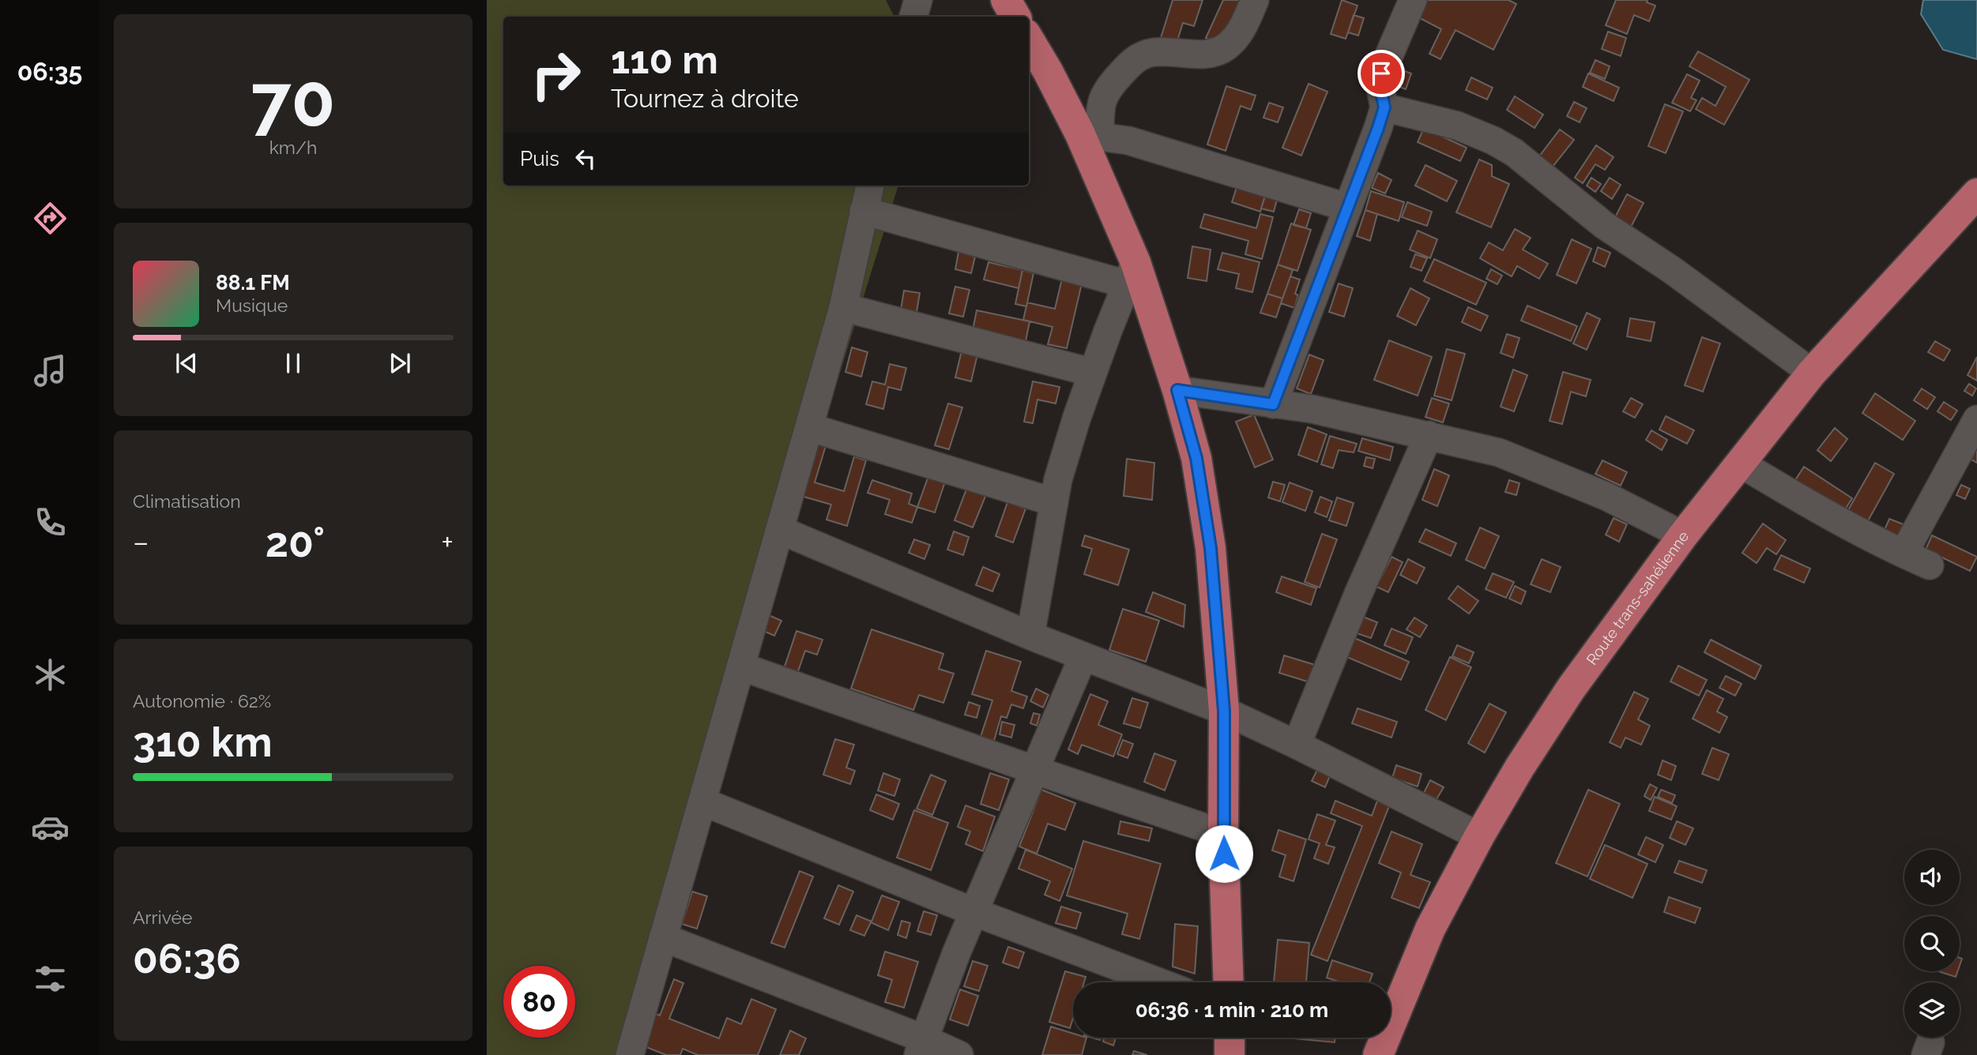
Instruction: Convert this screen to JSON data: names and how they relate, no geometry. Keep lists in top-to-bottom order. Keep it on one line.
{"streets":{"highway":["Route trans-sahélienne"]},"page":{"tabs":"06:35","tile":[["70","km/h"],"Climatisation",["Autonomie · 62%","310 km"],["Arrivée","06:36"]],"turn":["110 m","Tournez à droite"],"then":"Puis","song":["88.1 FM","Musique"],"heat":["−","20°","+"],"limit":"80","trip":"06:36 · 1 min · 210 m"}}
